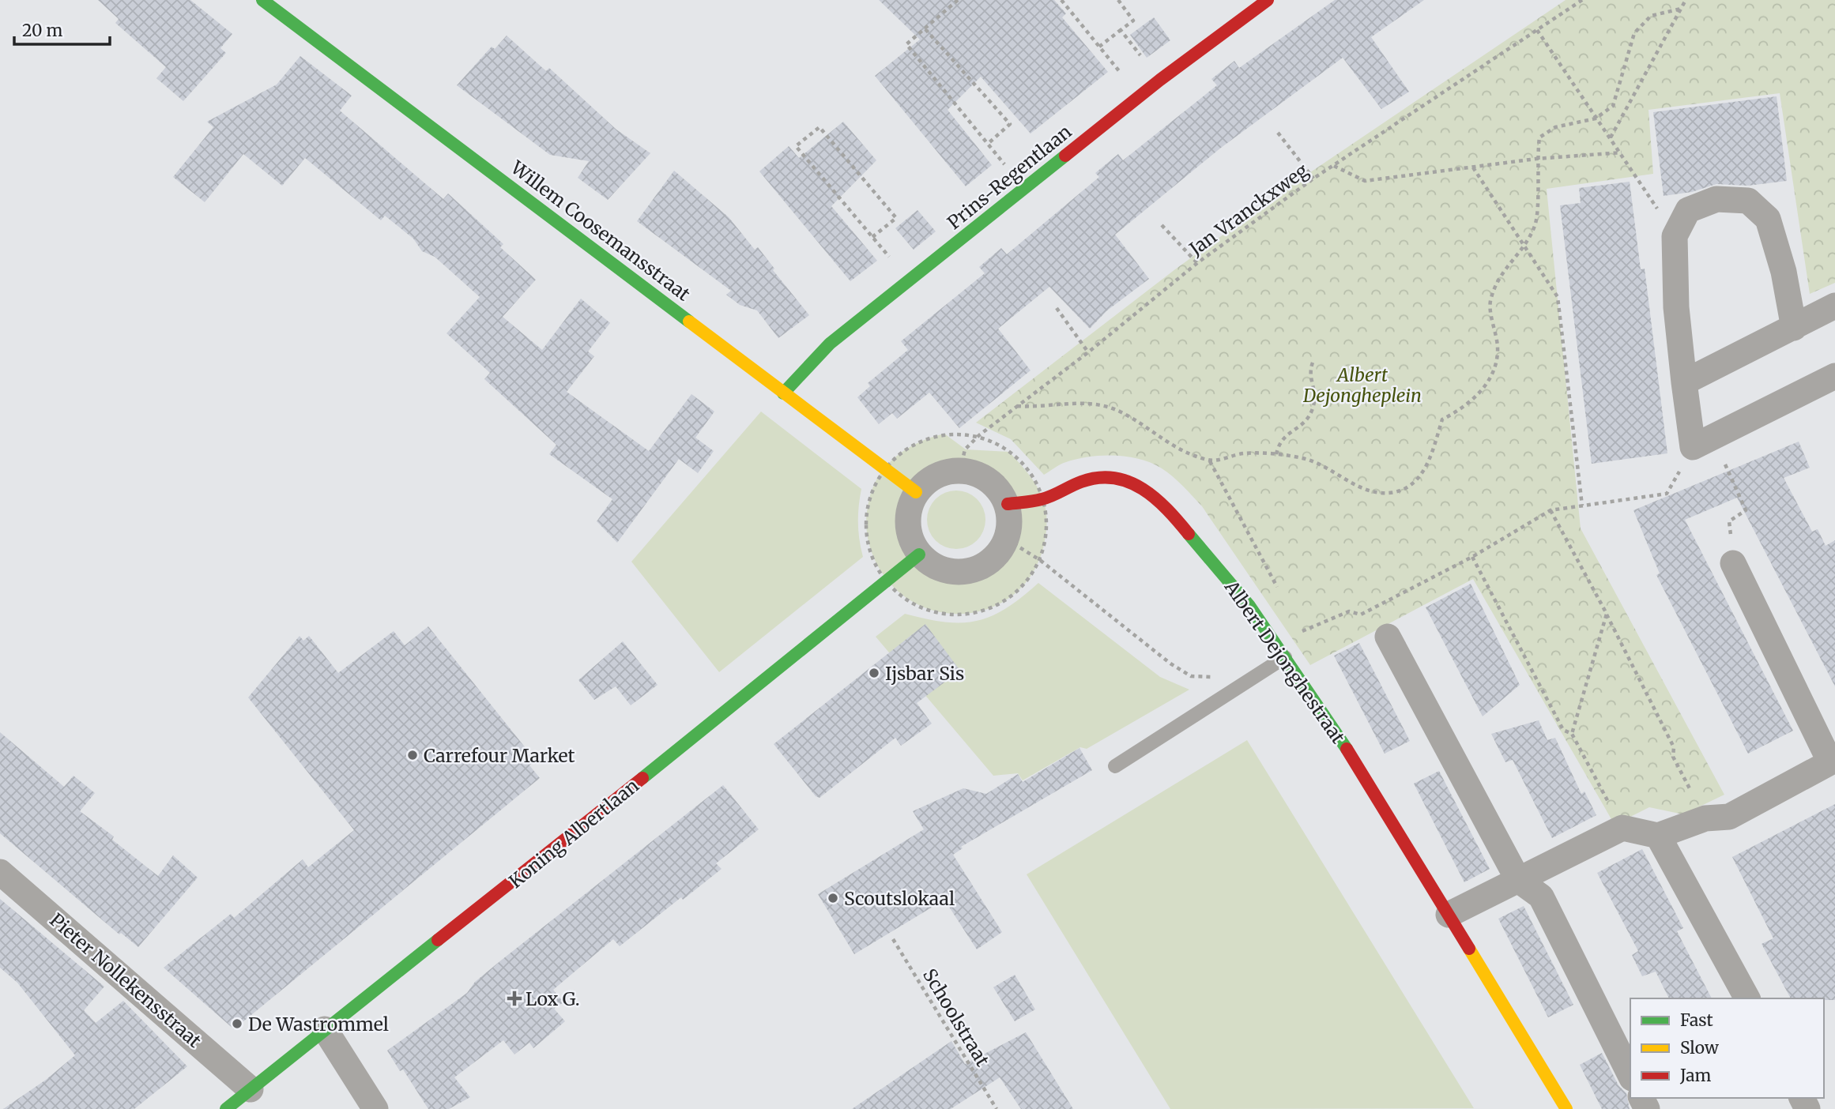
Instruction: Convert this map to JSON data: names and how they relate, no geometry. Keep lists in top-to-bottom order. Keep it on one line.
{"streets":{"street":["Prins-Regentlaan","Willem Coosemansstraat","Albert Dejonghestraat","Koning Albertlaan","Pieter Nollekensstraat"],"path":["Jan Vranckxweg","Schoolstraat"]},"crossings":[["Prins-Regentlaan","Willem Coosemansstraat"],["Jan Vranckxweg","Willem Coosemansstraat"],["Jan Vranckxweg","Albert Dejonghestraat"],["Jan Vranckxweg","Koning Albertlaan"],["Willem Coosemansstraat","Albert Dejonghestraat"],["Willem Coosemansstraat","Koning Albertlaan"],["Albert Dejonghestraat","Koning Albertlaan"],["Koning Albertlaan","Pieter Nollekensstraat"]],"parks":["Albert Dejongheplein"],"places":{"other":["Ijsbar Sis","Carrefour Market","Scoutslokaal","De Wastrommel"],"health":["Lox G."]},"legend":["Fast","Slow","Jam"],"scale_bar":"20 m"}
